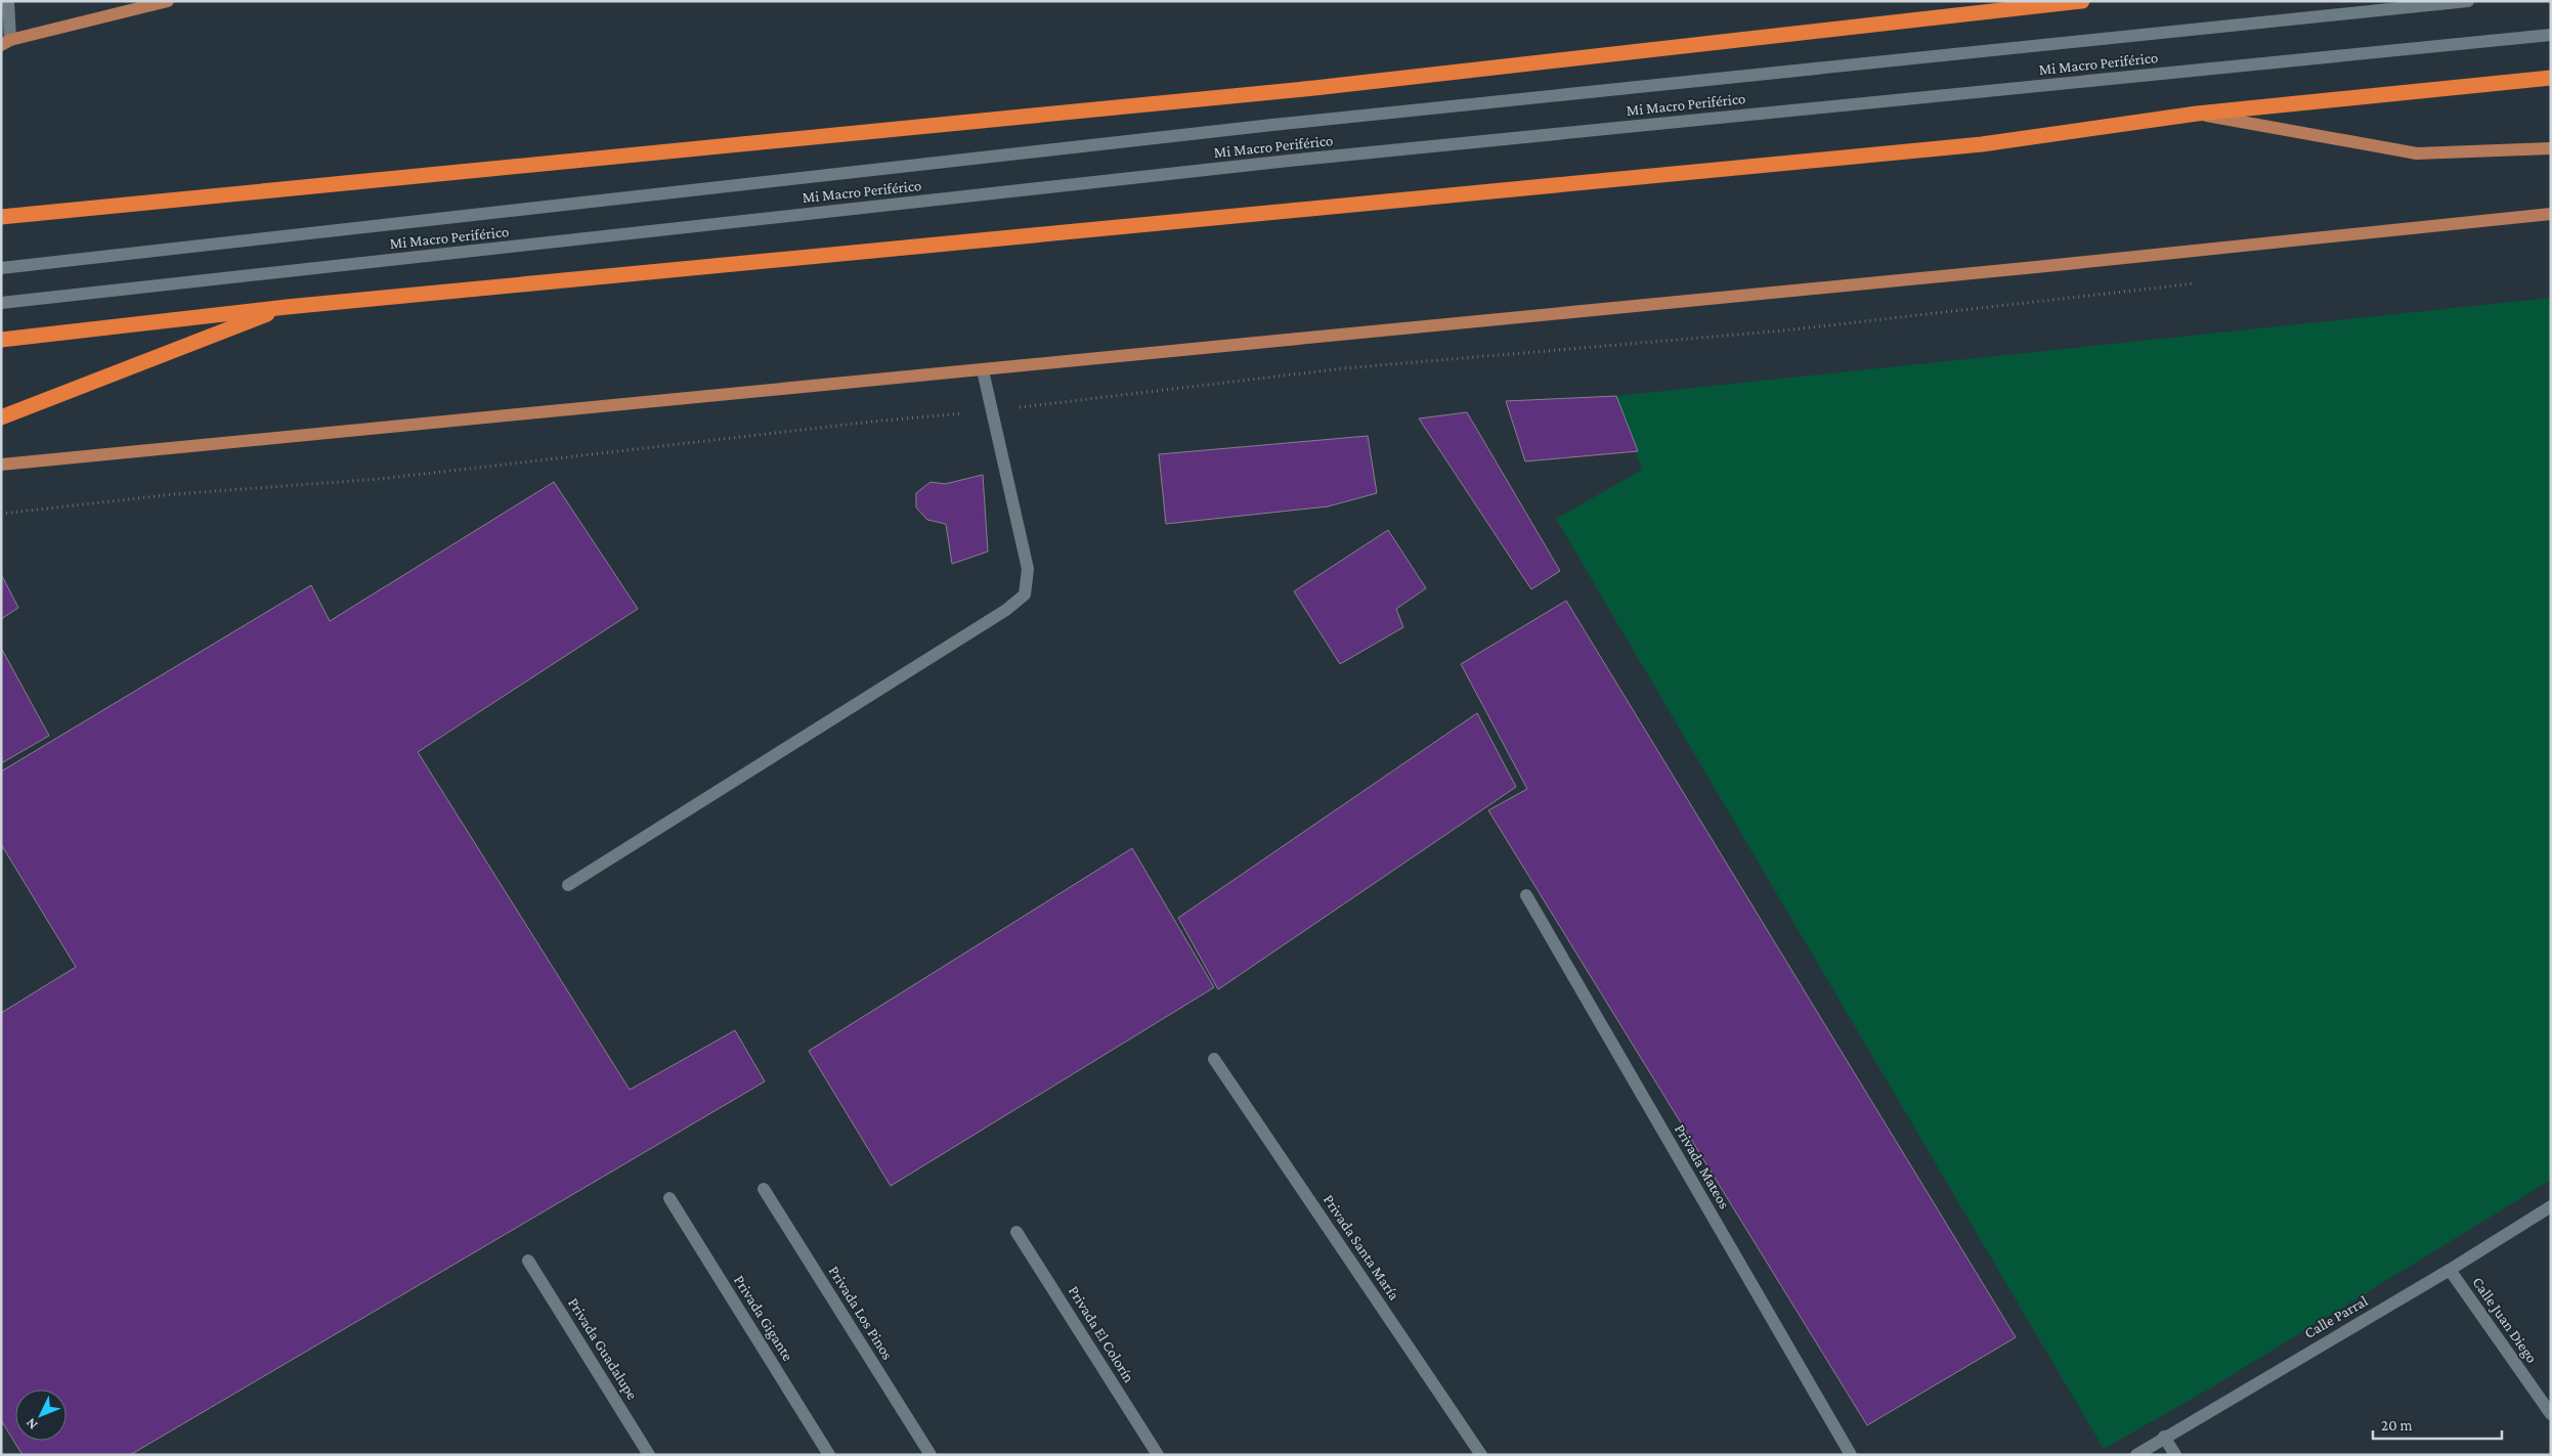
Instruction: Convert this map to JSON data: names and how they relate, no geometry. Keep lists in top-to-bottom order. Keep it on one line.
{"streets":{"street":["Mi Macro Periférico","Privada Mateos","Privada Santa María","Privada Los Pinos","Calle Parral","Privada Gigante","Calle Juan Diego","Privada El Colorín","Privada Guadalupe"]},"crossings":[["Calle Parral","Calle Juan Diego"]],"scale_bar":"20 m","north":"bottom left"}
